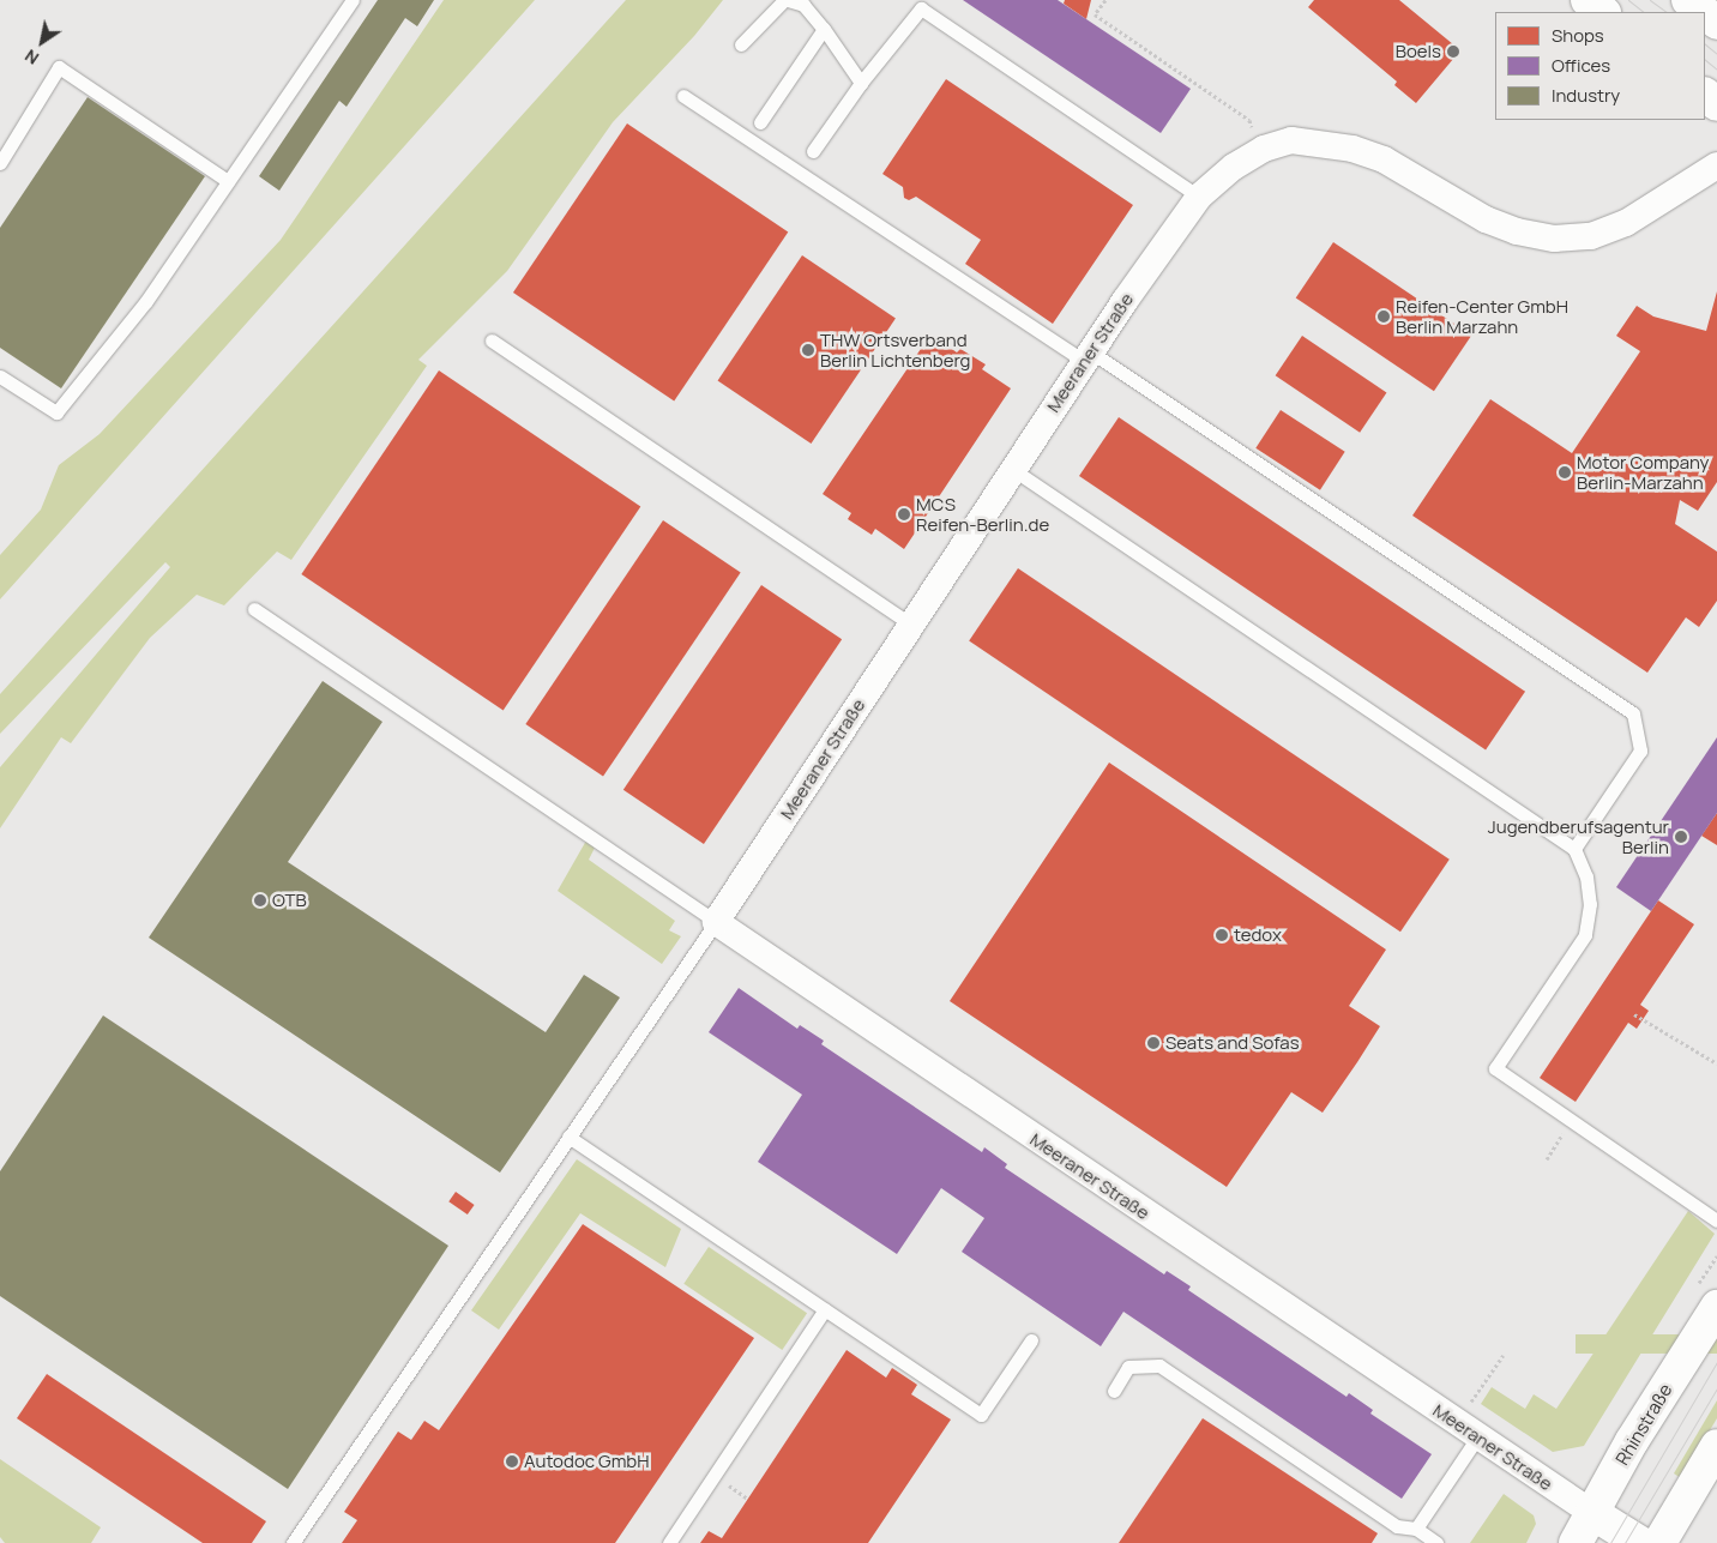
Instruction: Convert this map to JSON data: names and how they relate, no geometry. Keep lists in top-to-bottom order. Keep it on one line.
{"streets":{"main road":["Rhinstraße"],"street":["Meeraner Straße"]},"crossings":[["Meeraner Straße","Rhinstraße"]],"places":["Boels","Reifen-Center GmbH Berlin Marzahn","THW Ortsverband Berlin Lichtenberg","Motor Company Berlin-Marzahn","MCS Reifen-Berlin.de","Jugendberufsagentur Berlin","OTB","tedox","Seats and Sofas","Autodoc GmbH"],"legend":["Shops","Offices","Industry"],"north":"bottom left"}
